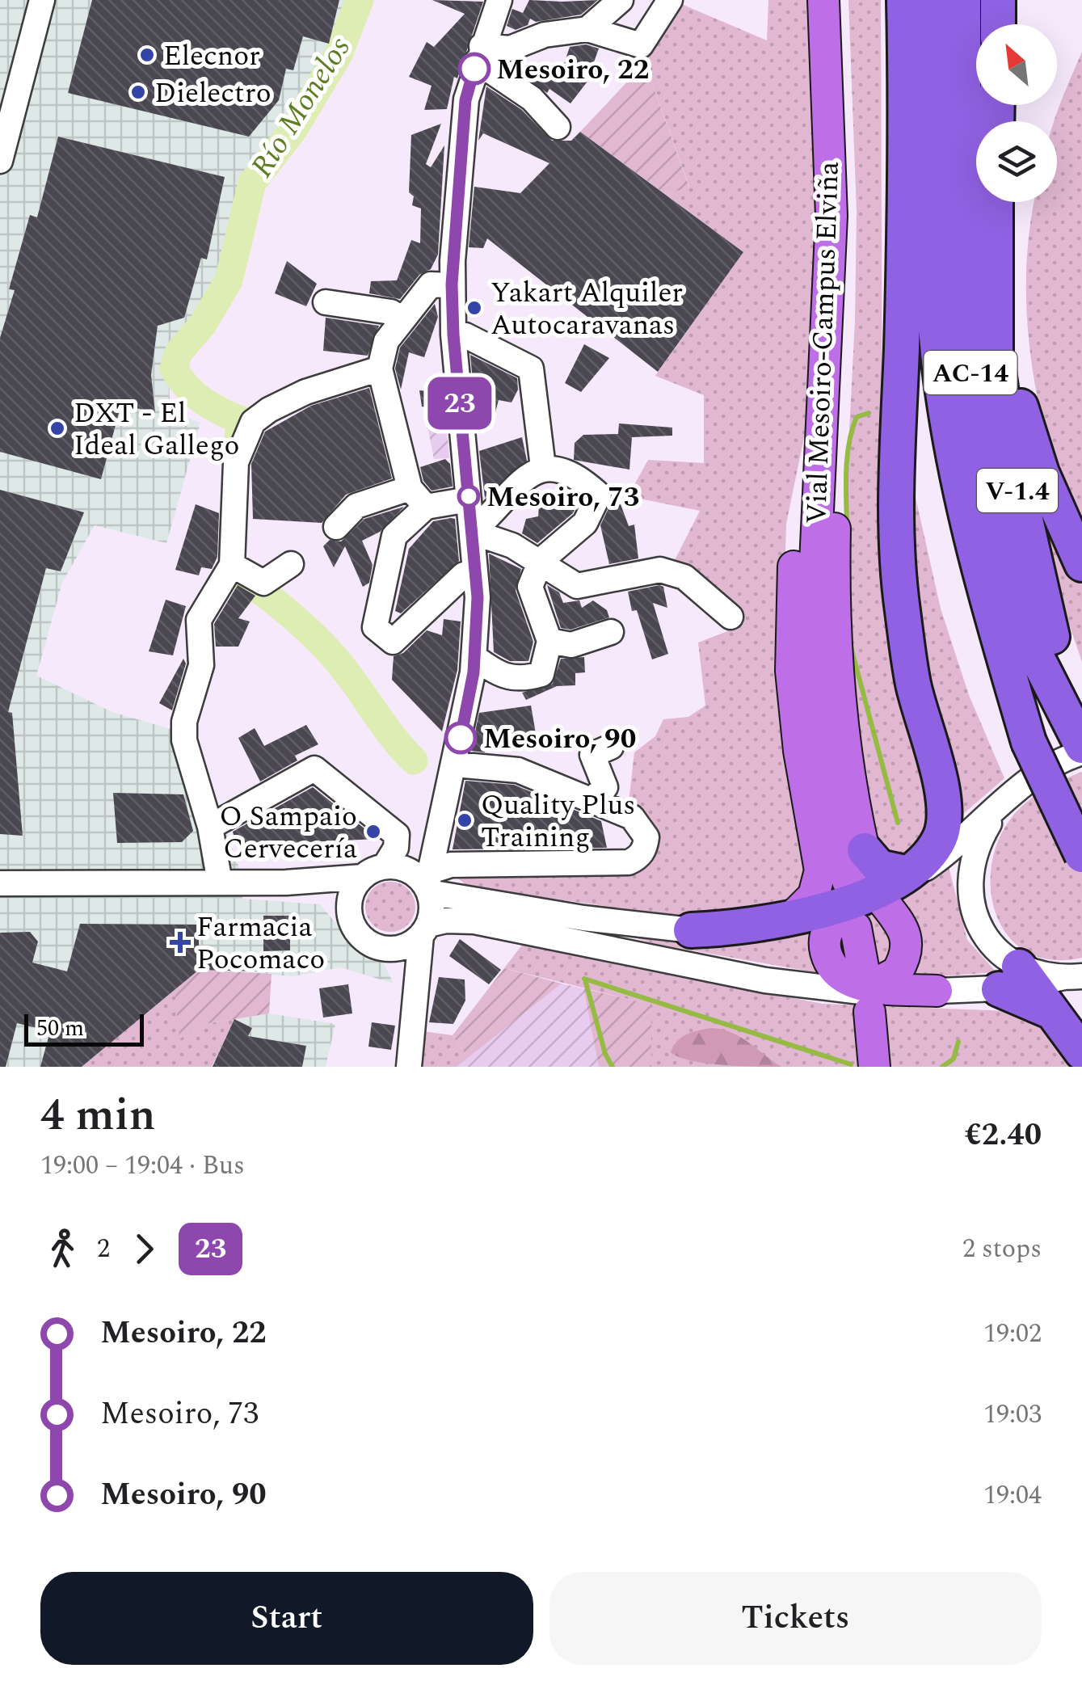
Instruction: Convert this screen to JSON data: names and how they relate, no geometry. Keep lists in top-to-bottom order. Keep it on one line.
{"streets":{"highway":["AC-14","V-1.4"],"main road":["Vial Mesoiro-Campus Elviña"]},"crossings":[["AC-14","V-1.4"]],"water":["Río Monelos"],"places":{"other":["Elecnor","Mesoiro, 22","Dielectro","Yakart Alquiler Autocaravanas","DXT - El Ideal Gallego","Mesoiro, 73","Mesoiro, 90","Quality Plus Training","O Sampaio Cervecería"],"health":["Farmacia Pocomaco"]},"lines":["bus line 23"],"scale_bar":"50 m","north":"top left","page":{"on_map":"23","scale":"50 m","heading":["4 min","19:00 – 19:04 · Bus","€2.40"],"legs":["2","23","2 stops"],"list":[{"name":"Mesoiro, 22","value":"19:02"},{"name":"Mesoiro, 73","value":"19:03"},{"name":"Mesoiro, 90","value":"19:04"}],"buttons":["Start","Tickets"]}}
